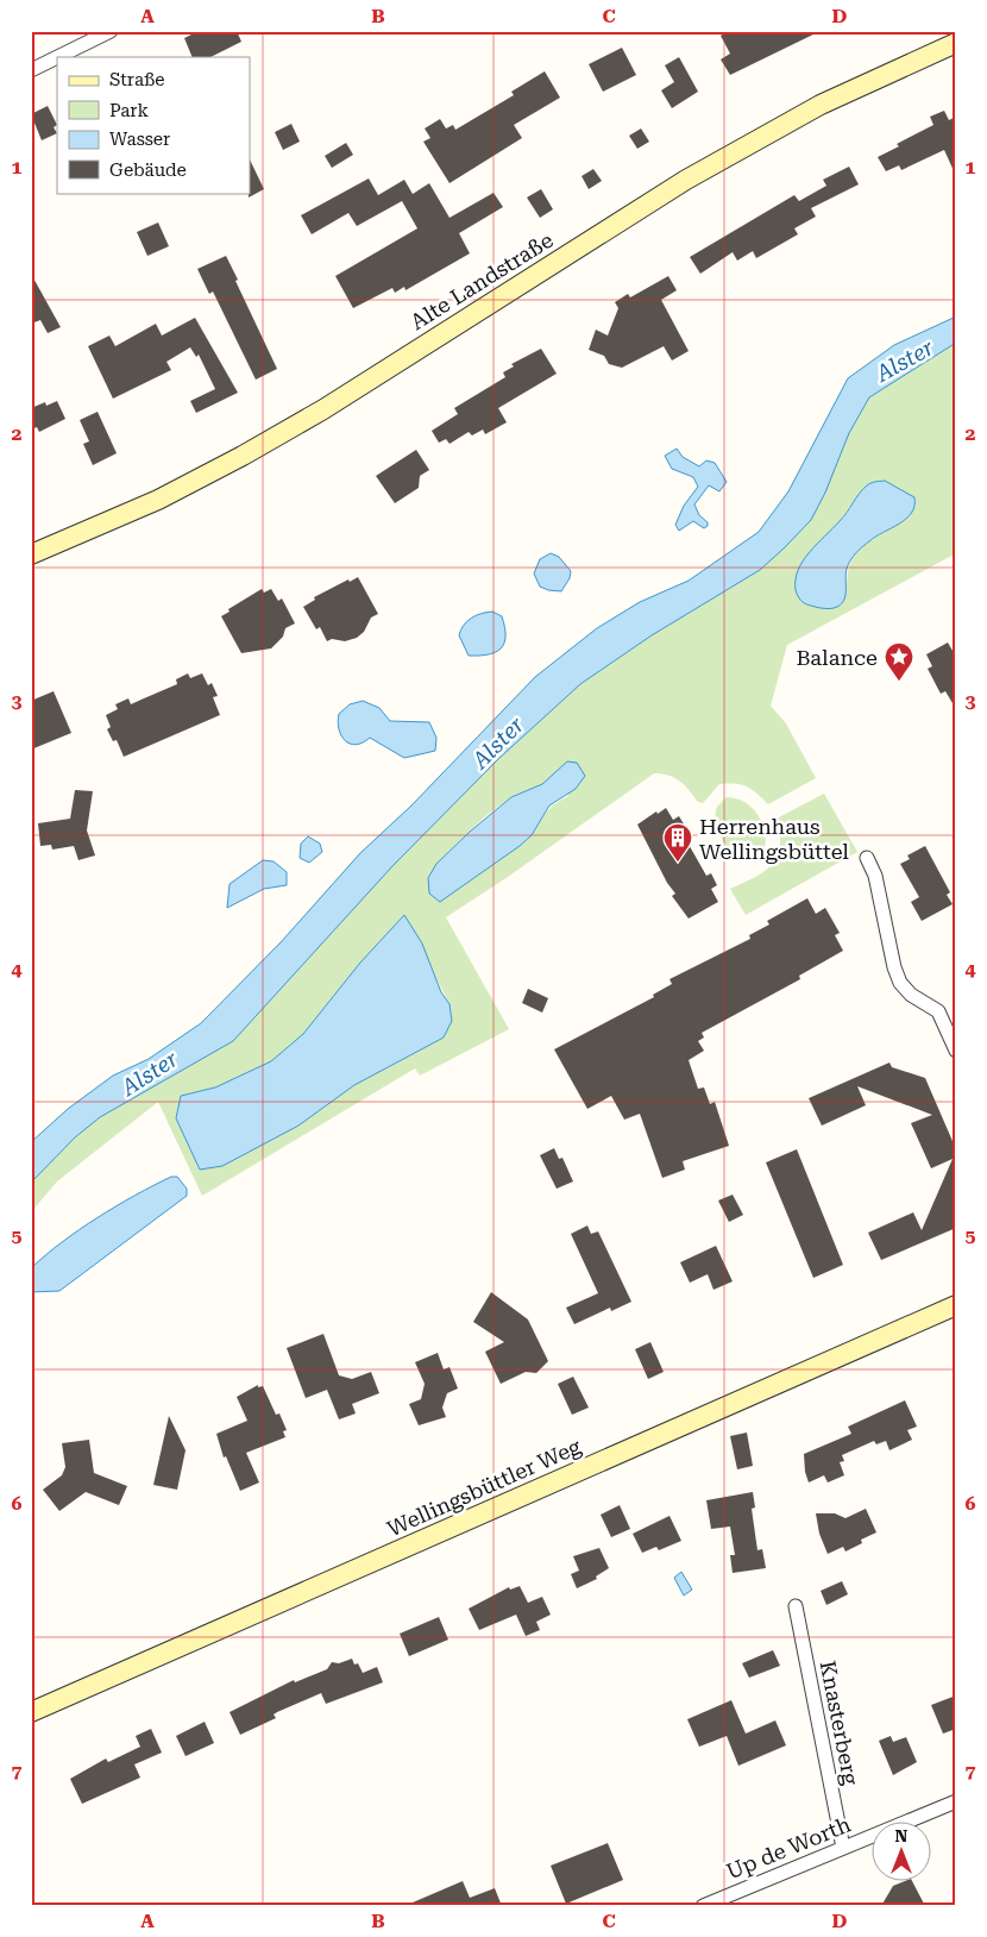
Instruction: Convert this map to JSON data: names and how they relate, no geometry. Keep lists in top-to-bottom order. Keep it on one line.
{"streets":{"main road":["Alte Landstraße","Wellingsbüttler Weg"],"street":["Knasterberg","Up de Worth"]},"crossings":[["Knasterberg","Up de Worth"]],"water":["Alster"],"places":{"place":["Balance"],"building":["Herrenhaus Wellingsbüttel"]},"legend":["Straße","Park","Wasser","Gebäude"],"north":"top","grid":{"columns":["A","B","C","D"],"rows":["1","2","3","4","5","6","7"]}}
